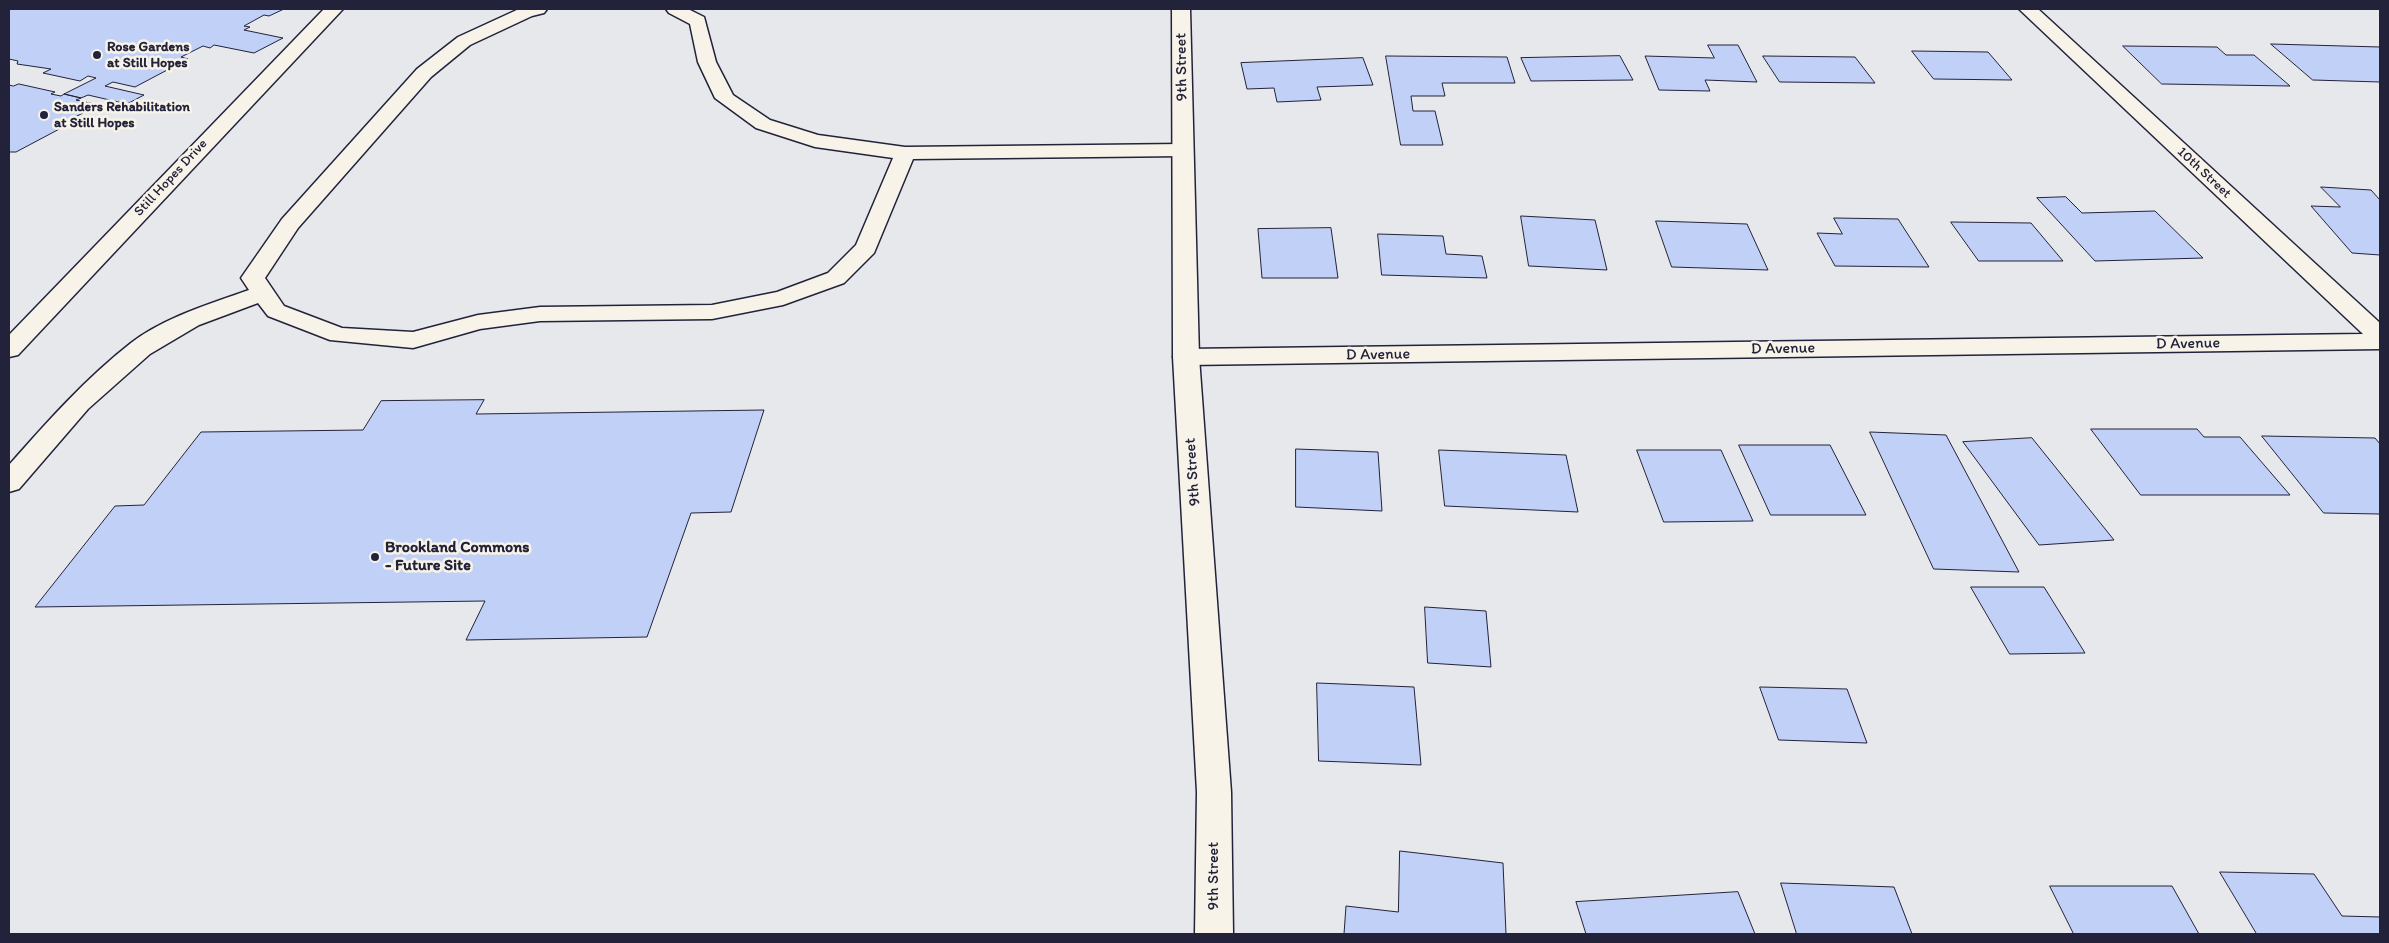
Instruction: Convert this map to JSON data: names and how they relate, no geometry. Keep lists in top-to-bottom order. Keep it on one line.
{"streets":{"street":["9th Street","10th Street","Still Hopes Drive","D Avenue"]},"crossings":[["9th Street","D Avenue"]],"places":["Rose Gardens at Still Hopes","Sanders Rehabilitation at Still Hopes","Brookland Commons - Future Site"]}
